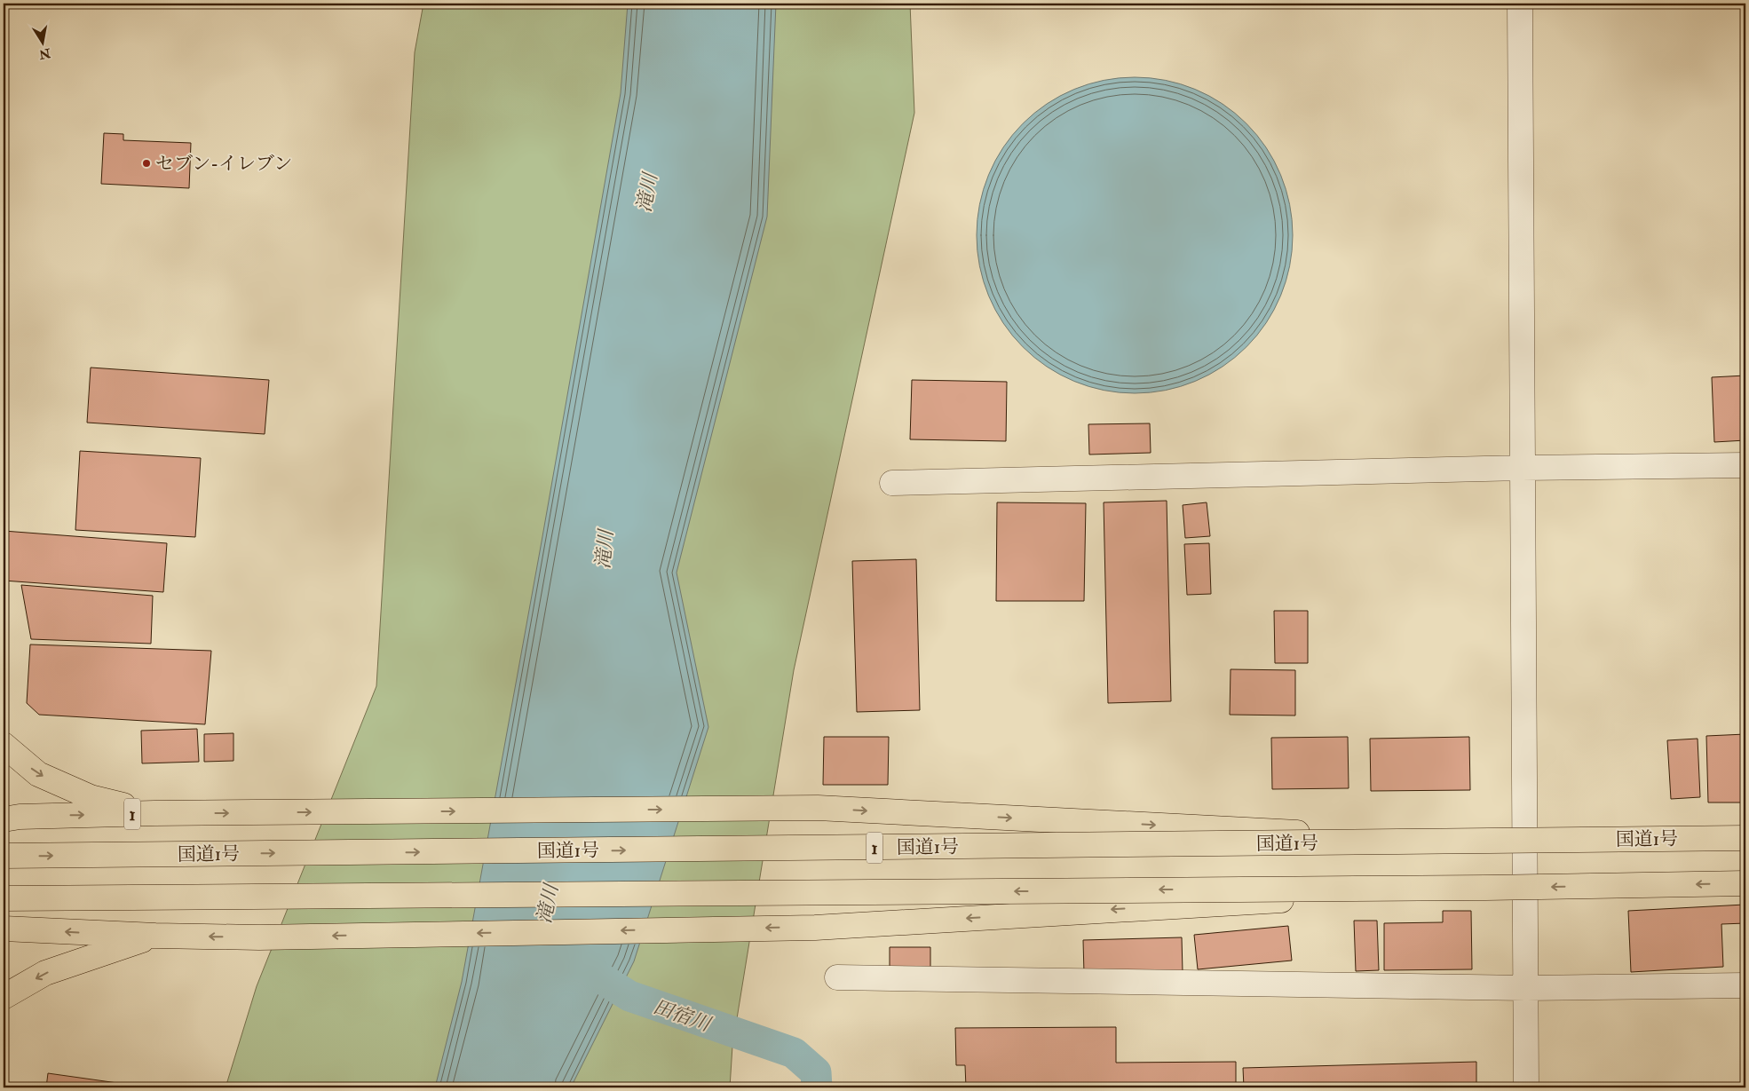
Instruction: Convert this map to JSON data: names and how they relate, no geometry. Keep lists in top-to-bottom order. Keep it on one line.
{"streets":{"highway":["1","国道1号"]},"crossings":[["1","国道1号"]],"water":["滝川","田宿川"],"places":["セブン-イレブン"],"north":"bottom"}
